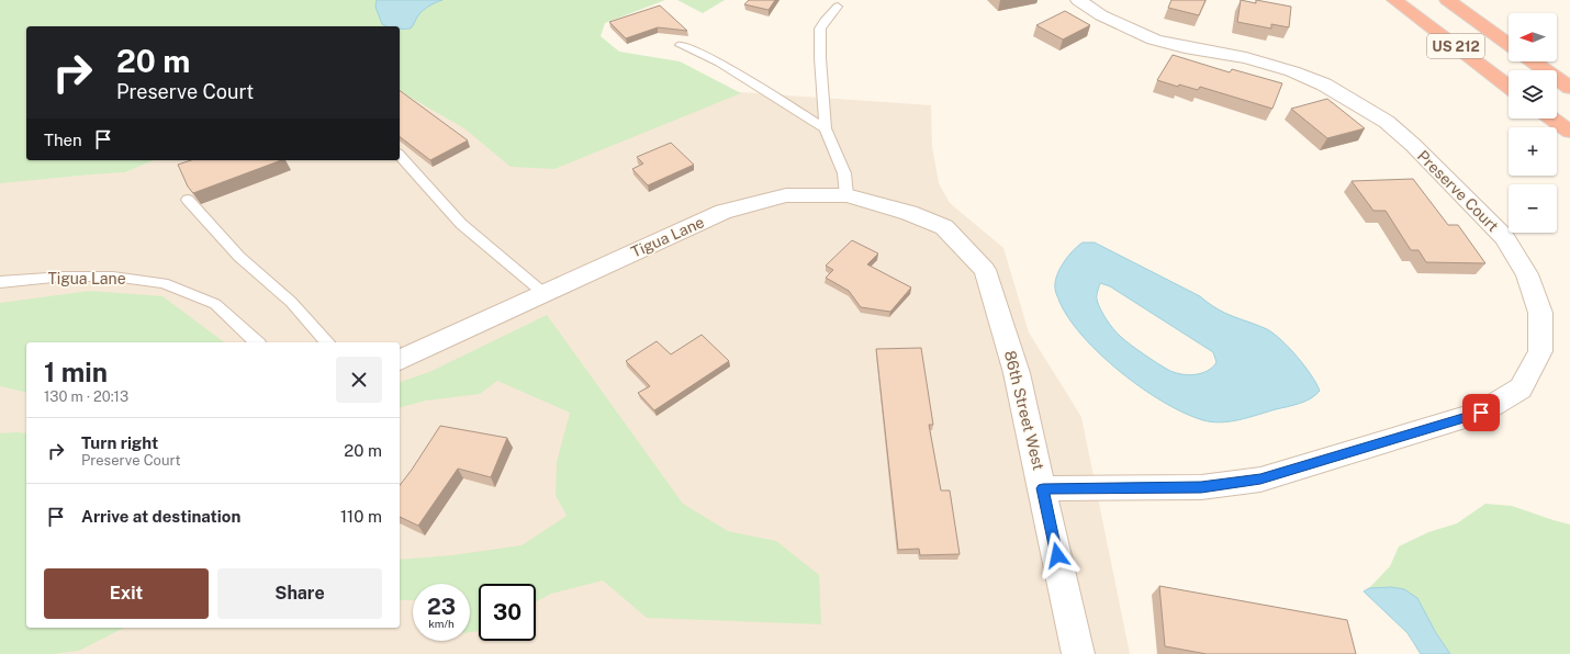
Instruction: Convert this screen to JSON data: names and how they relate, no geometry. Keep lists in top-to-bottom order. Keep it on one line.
{"streets":{"highway":["US 212"],"street":["Preserve Court","Tigua Lane","86th Street West"]},"crossings":[["Preserve Court","86th Street West"],["Tigua Lane","86th Street West"]],"north":"left","page":{"map_buttons":["+","−"],"turn":["20 m","Preserve Court"],"then":"Then","heading":["1 min","130 m · 20:13"],"list":[{"name":"Turn right","note":"Preserve Court","value":"20 m"},{"name":"Arrive at destination","value":"110 m"}],"buttons":["Exit","Share"],"speed":"23 km/h","limit":"30"}}
